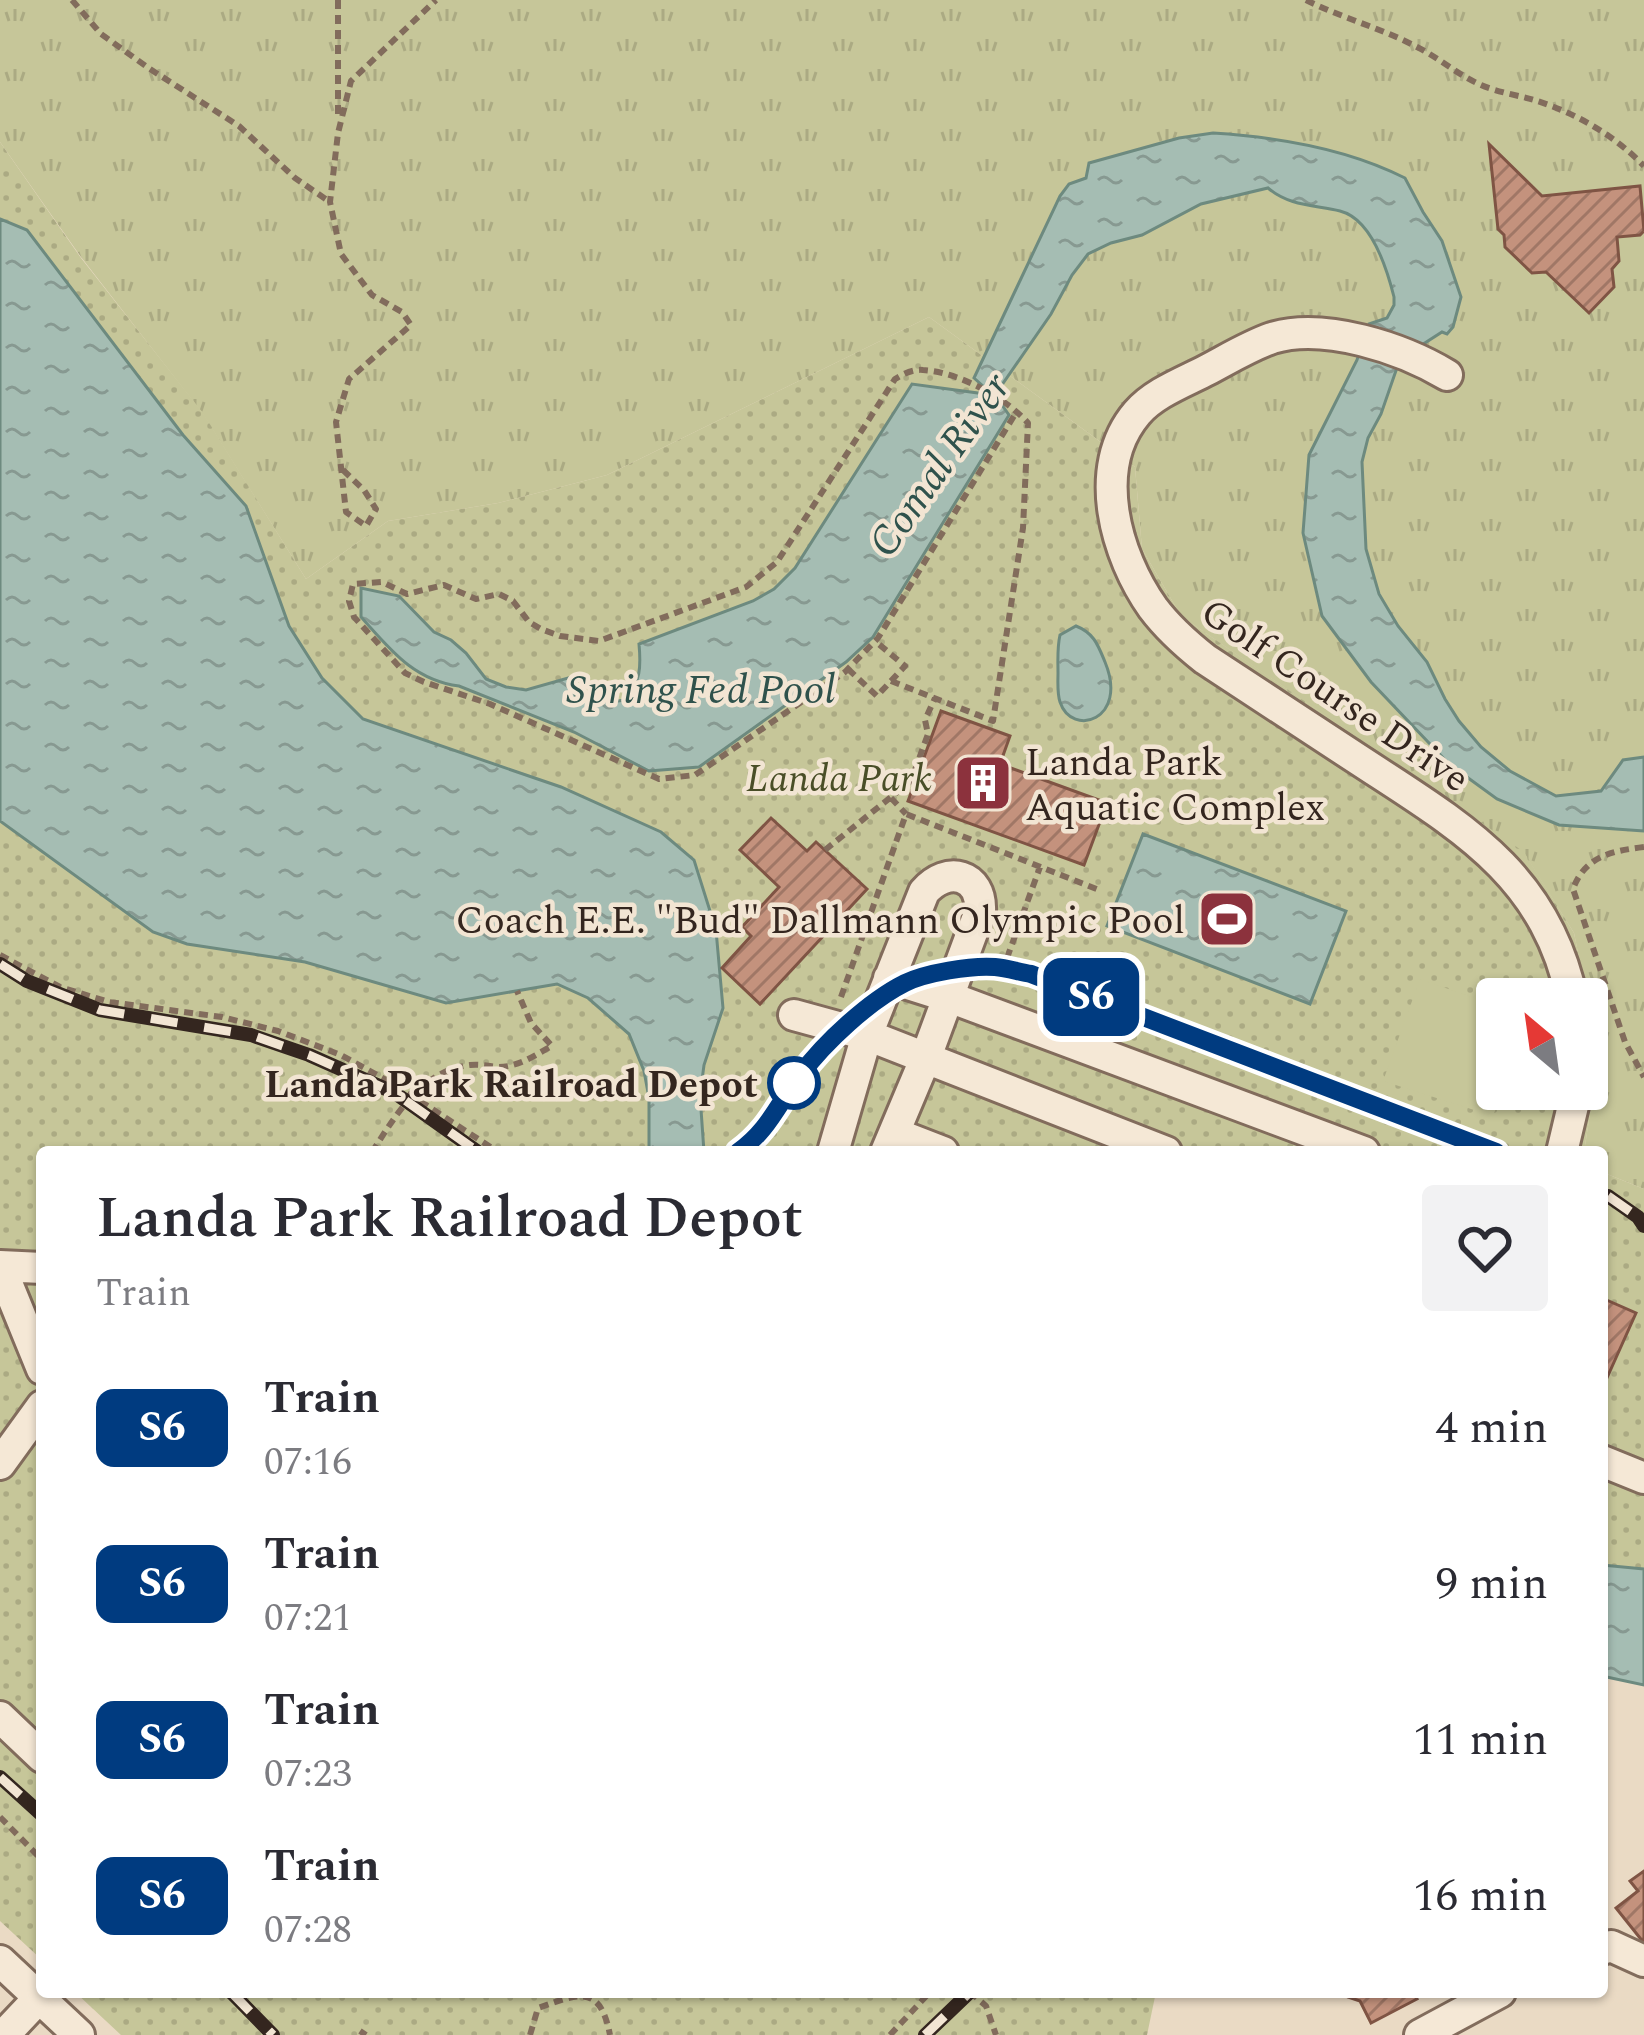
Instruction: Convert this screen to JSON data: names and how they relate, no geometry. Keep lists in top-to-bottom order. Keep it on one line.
{"streets":{"street":["Golf Course Drive"]},"water":["Comal River","Spring Fed Pool"],"parks":["Landa Park"],"places":{"building":["Landa Park Aquatic Complex"],"sports":["Coach E.E. \"Bud\" Dallmann Olympic Pool"],"other":["Landa Park Railroad Depot"]},"north":"top left","page":{"on_map":"S6","heading":["Landa Park Railroad Depot","Train"],"list":[{"mark":"S6","name":"Train","note":"07:16","value":"4 min"},{"mark":"S6","name":"Train","note":"07:21","value":"9 min"},{"mark":"S6","name":"Train","note":"07:23","value":"11 min"},{"mark":"S6","name":"Train","note":"07:28","value":"16 min"}]}}
